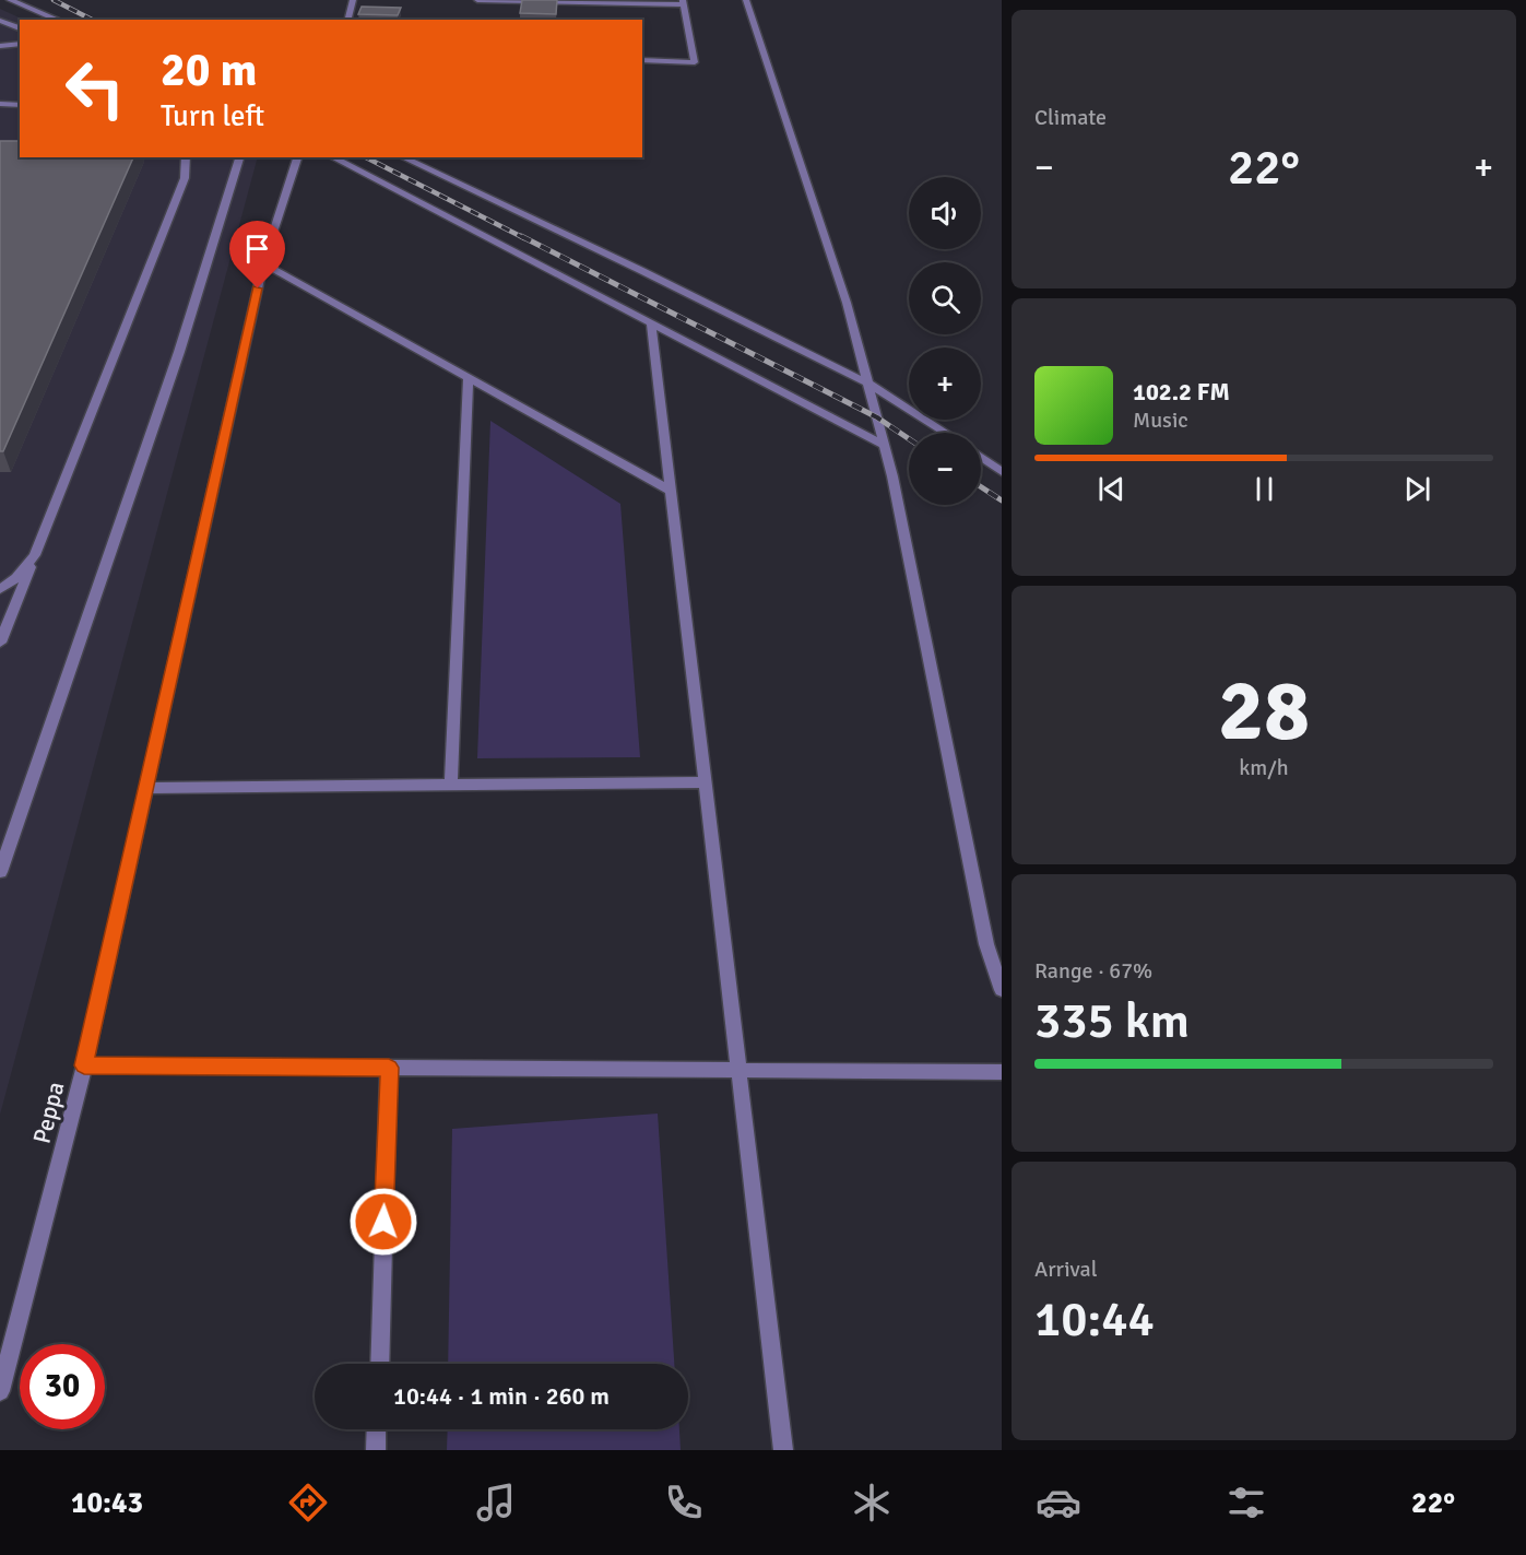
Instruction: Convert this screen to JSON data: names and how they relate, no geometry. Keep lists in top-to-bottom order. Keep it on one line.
{"streets":{"street":["Peppa"]},"page":{"tile":["Climate",["28","km/h"],["Range · 67%","335 km"],["Arrival","10:44"]],"turn":["20 m","Turn left"],"heat":["−","22°","+"],"map_buttons":["+","−"],"song":["102.2 FM","Music"],"limit":"30","trip":"10:44 · 1 min · 260 m","tabs":["10:43","22°"]}}
